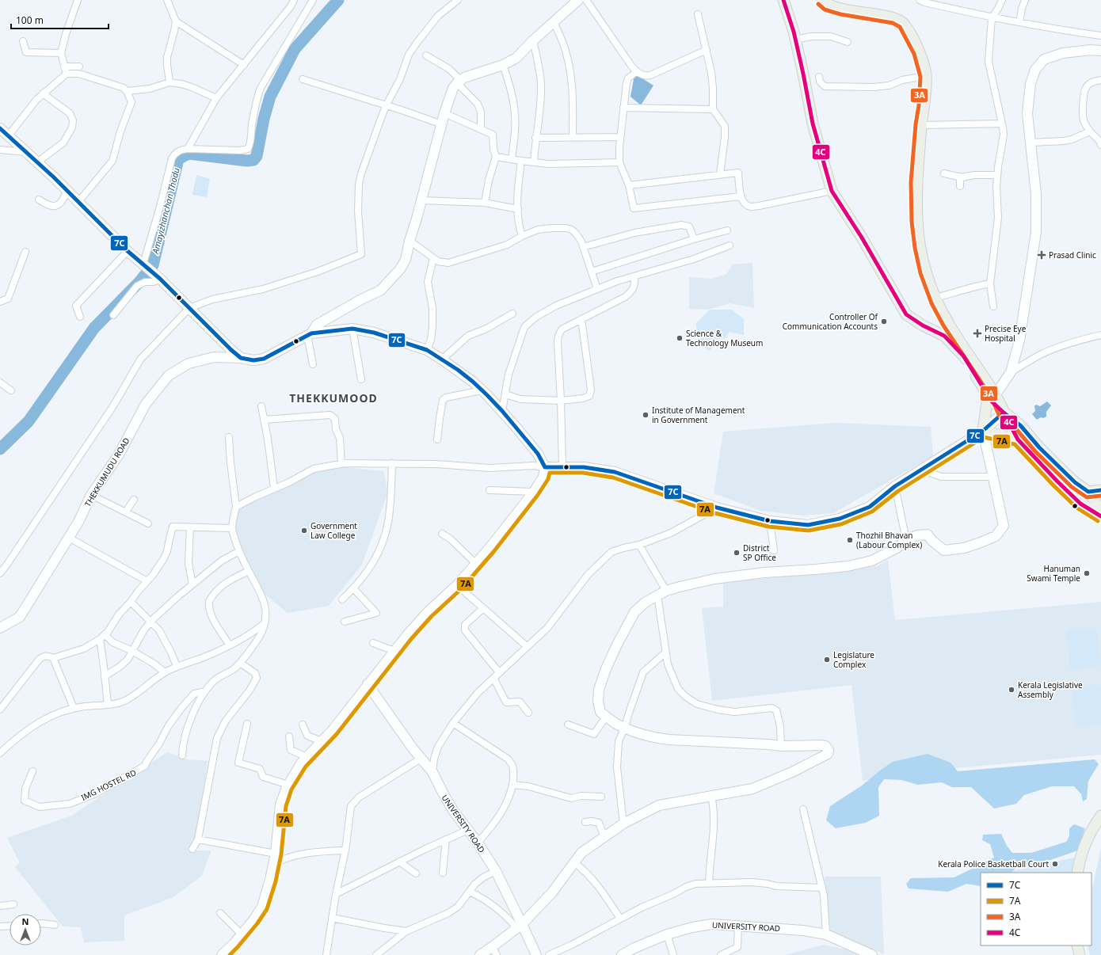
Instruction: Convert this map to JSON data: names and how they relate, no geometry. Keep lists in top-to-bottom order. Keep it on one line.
{"streets":{"street":["THEKKUMUDU ROAD","IMG HOSTEL RD","UNIVERSITY ROAD"]},"districts":["THEKKUMOOD"],"water":["Amayizhanchan Thodu"],"places":{"health":["Prasad Clinic","Precise Eye Hospital"],"other":["Controller Of Communication Accounts","Science & Technology Museum","Institute of Management in Government","Government Law College","Thozhil Bhavan (Labour Complex)","District SP Office","Hanuman Swami Temple","Legislature Complex","Kerala Legislative Assembly","Kerala Police Basketball Court"]},"lines":["transit line 4C","transit line 3A","transit line 7C","transit line 7A"],"legend":["7C","7A","3A","4C"],"scale_bar":"100 m","north":"top"}
